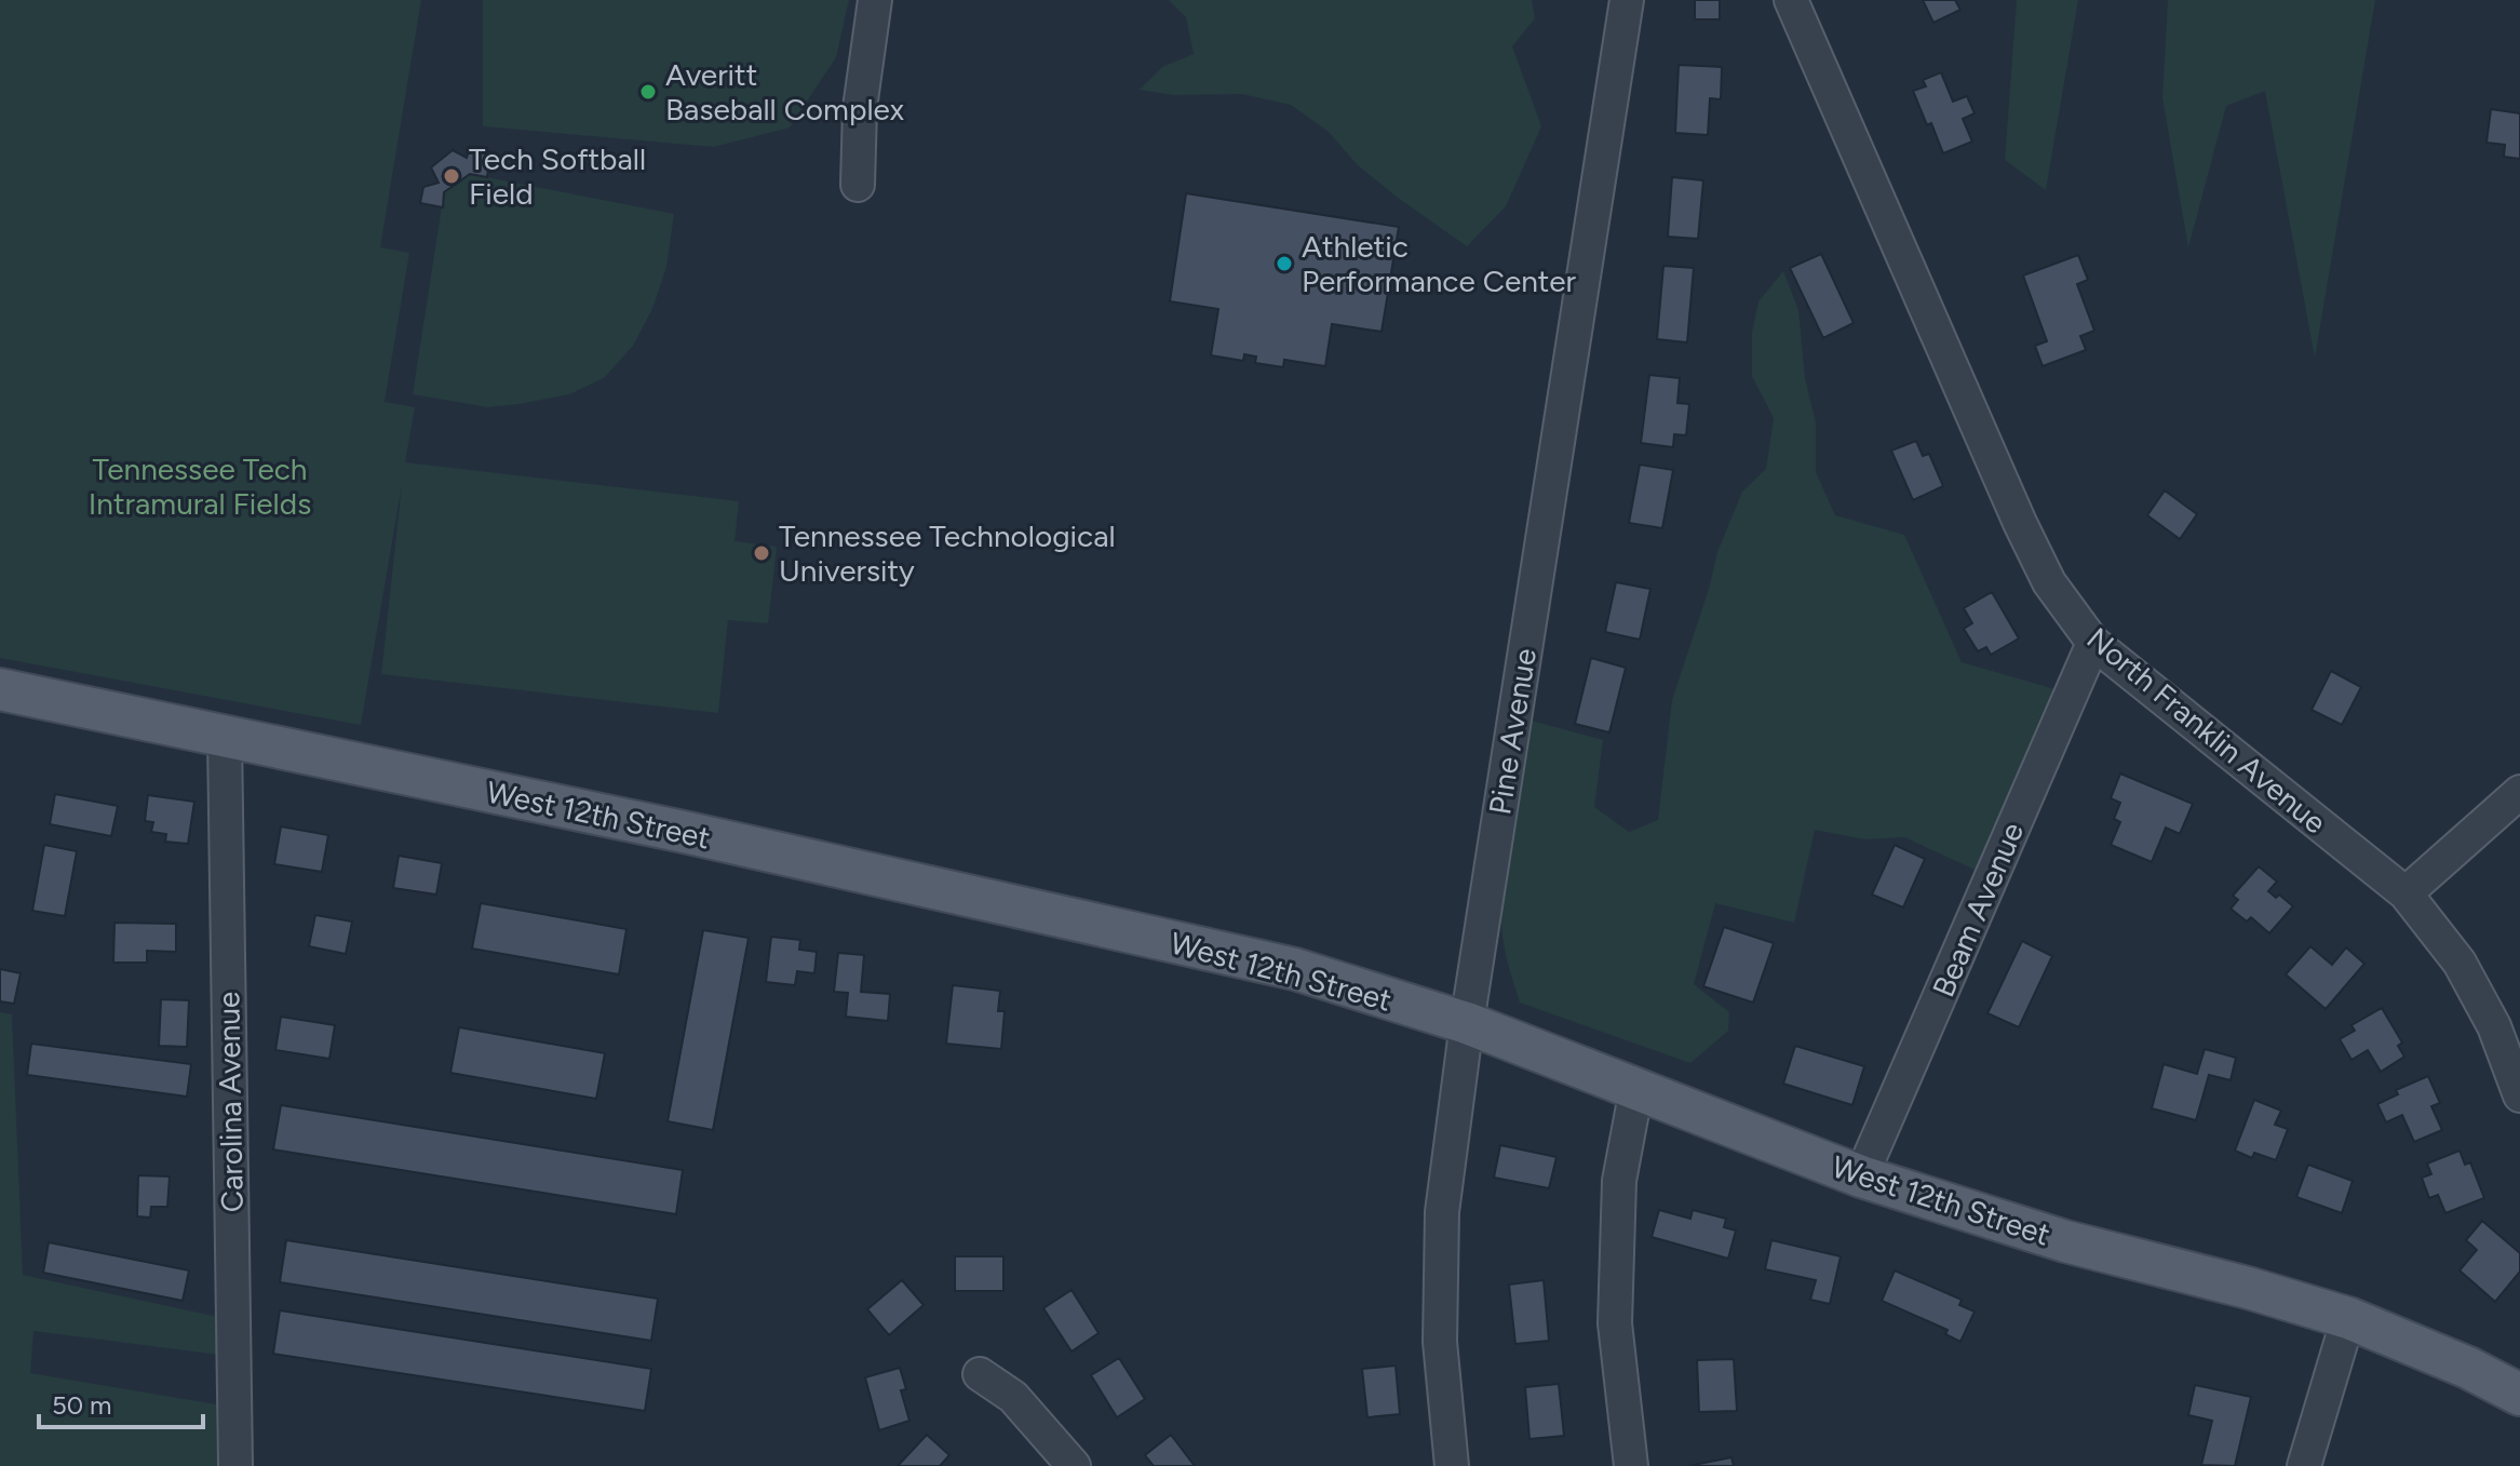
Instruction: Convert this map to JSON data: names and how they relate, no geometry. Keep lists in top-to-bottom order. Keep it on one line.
{"streets":{"main road":["West 12th Street"],"street":["North Franklin Avenue","Pine Avenue","Beam Avenue","Carolina Avenue"]},"crossings":[["North Franklin Avenue","Beam Avenue"],["Pine Avenue","West 12th Street"],["West 12th Street","Beam Avenue"],["West 12th Street","Carolina Avenue"]],"parks":["Tennessee Tech Intramural Fields"],"places":["Averitt Baseball Complex","Tech Softball Field","Athletic Performance Center","Tennessee Technological University"],"scale_bar":"50 m"}
